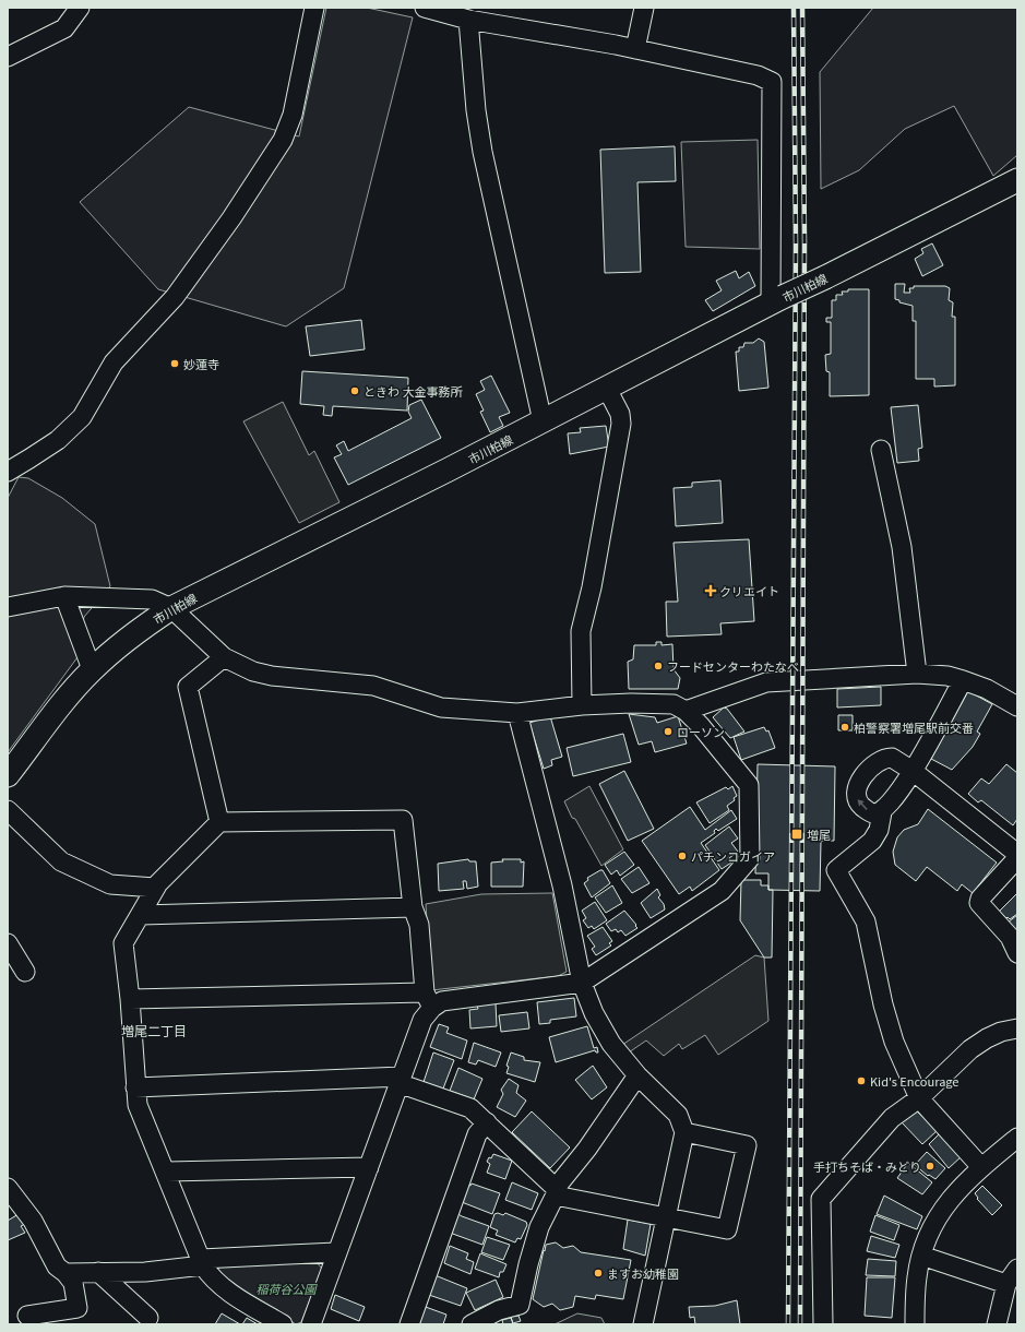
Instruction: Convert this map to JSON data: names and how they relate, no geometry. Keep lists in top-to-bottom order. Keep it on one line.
{"streets":{"main road":["市川柏線"]},"districts":["増尾二丁目"],"parks":["稲荷谷公園"],"places":{"other":["妙蓮寺","ときわ 大金事務所","フードセンターわたなべ","柏警察署増尾駅前交番","ローソン","パチンコガイア","Kid's Encourage","手打ちそば・みどり","ますお幼稚園"],"health":["クリエイト"],"transit":["増尾"]}}
